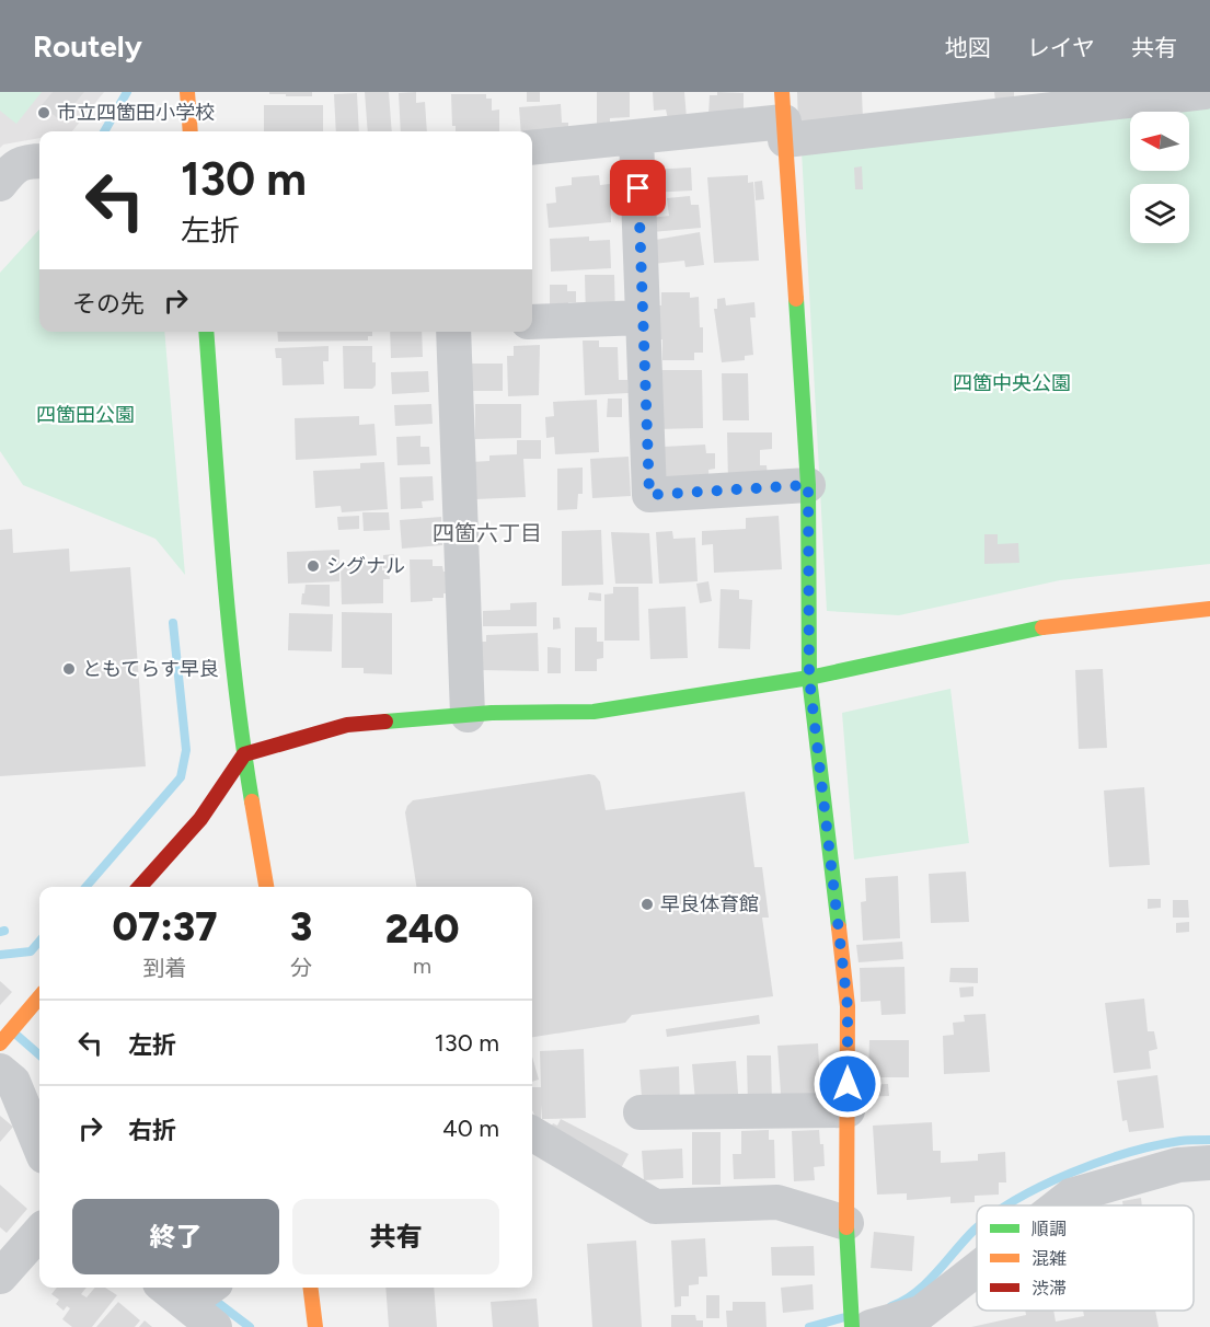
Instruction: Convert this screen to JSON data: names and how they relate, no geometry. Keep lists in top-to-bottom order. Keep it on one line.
{"districts":["四箇六丁目"],"parks":["四箇中央公園","四箇田公園"],"places":["市立四箇田小学校","シグナル","ともてらす早良","早良体育館"],"legend":["順調","混雑","渋滞"],"north":"left","page":{"header":"Routely","nav":["地図","レイヤ","共有"],"turn":["130 m","左折"],"then":"その先","eta":["07:37","到着","3","分","240","m"],"list":[{"name":"左折","value":"130 m"},{"name":"右折","value":"40 m"}],"buttons":["終了","共有"]}}
